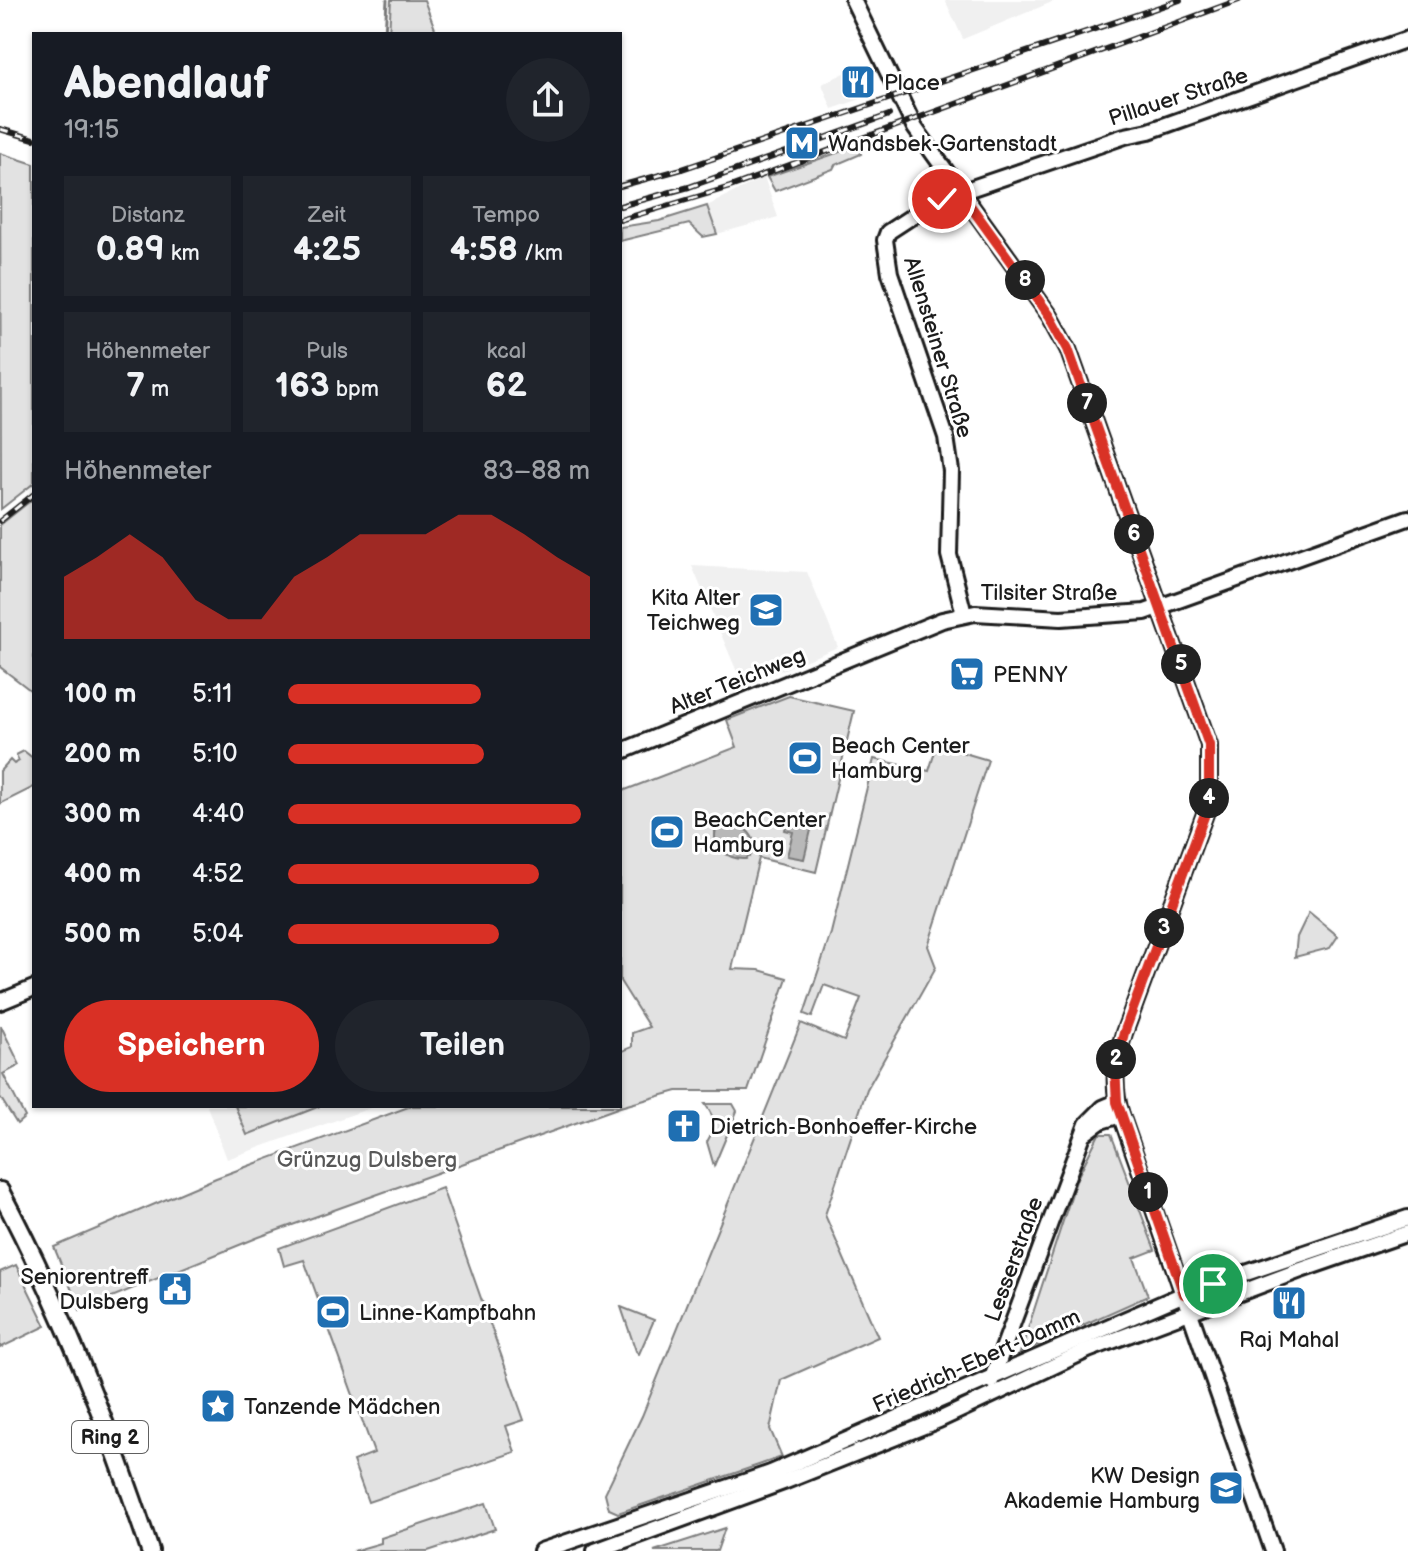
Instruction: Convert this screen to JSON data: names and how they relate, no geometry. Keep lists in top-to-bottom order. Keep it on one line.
{"streets":{"main road":["Pillauer Straße","Allensteiner Straße","Tilsiter Straße","Alter Teichweg","Lesserstraße","Friedrich-Ebert-Damm","Ring 2"]},"crossings":[["Pillauer Straße","Allensteiner Straße"],["Allensteiner Straße","Tilsiter Straße"],["Tilsiter Straße","Alter Teichweg"],["Lesserstraße","Friedrich-Ebert-Damm"]],"parks":["Grünzug Dulsberg"],"places":{"restaurant":["Place","Raj Mahal"],"metro station":["Wandsbek-Gartenstadt"],"school or university":["Kita Alter Teichweg","KW Design Akademie Hamburg"],"supermarket":["PENNY"],"sports":["Beach Center Hamburg","BeachCenter Hamburg","Linne-Kampfbahn"],"church":["Dietrich-Bonhoeffer-Kirche"],"public building":["Seniorentreff Dulsberg"],"place":["Tanzende Mädchen"]},"page":{"heading":["Abendlauf","19:15"],"stats":[["Distanz","0.89 km"],["Zeit","4:25"],["Tempo","4:58 /km"],["Höhenmeter","7 m"],["Puls","163 bpm"],["kcal","62"]],"pins":["8","7","6","5","4","3","2","1"],"chart":["Höhenmeter","83–88 m"],"list":[{"name":"100 m","note":"5:11"},{"name":"200 m","note":"5:10"},{"name":"300 m","note":"4:40"},{"name":"400 m","note":"4:52"},{"name":"500 m","note":"5:04"}],"buttons":["Speichern","Teilen"]}}
